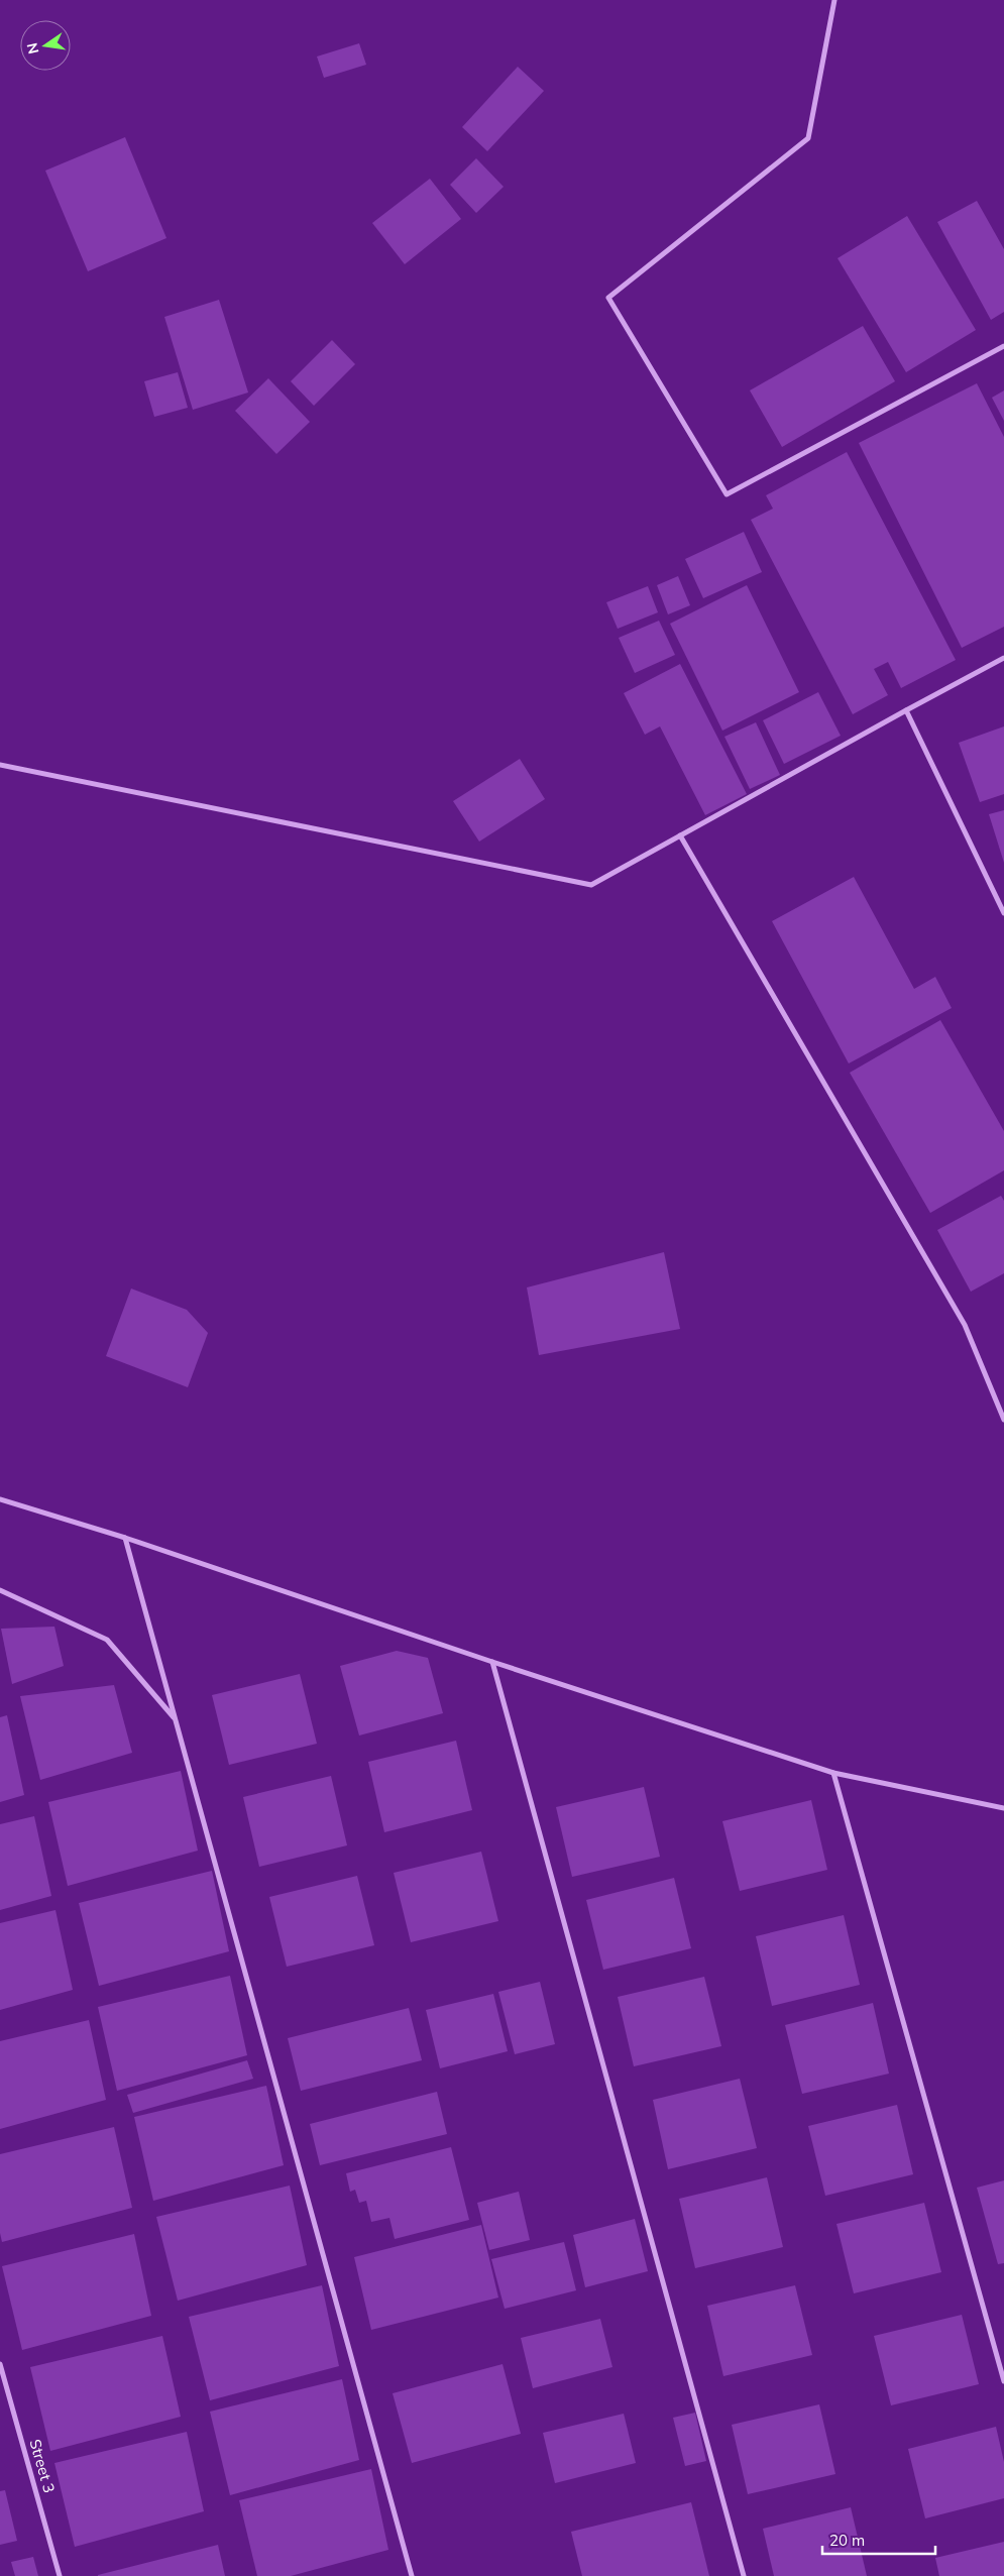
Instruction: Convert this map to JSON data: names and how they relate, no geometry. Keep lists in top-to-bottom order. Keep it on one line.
{"streets":{"street":["Street 3"]},"scale_bar":"20 m","north":"left"}
